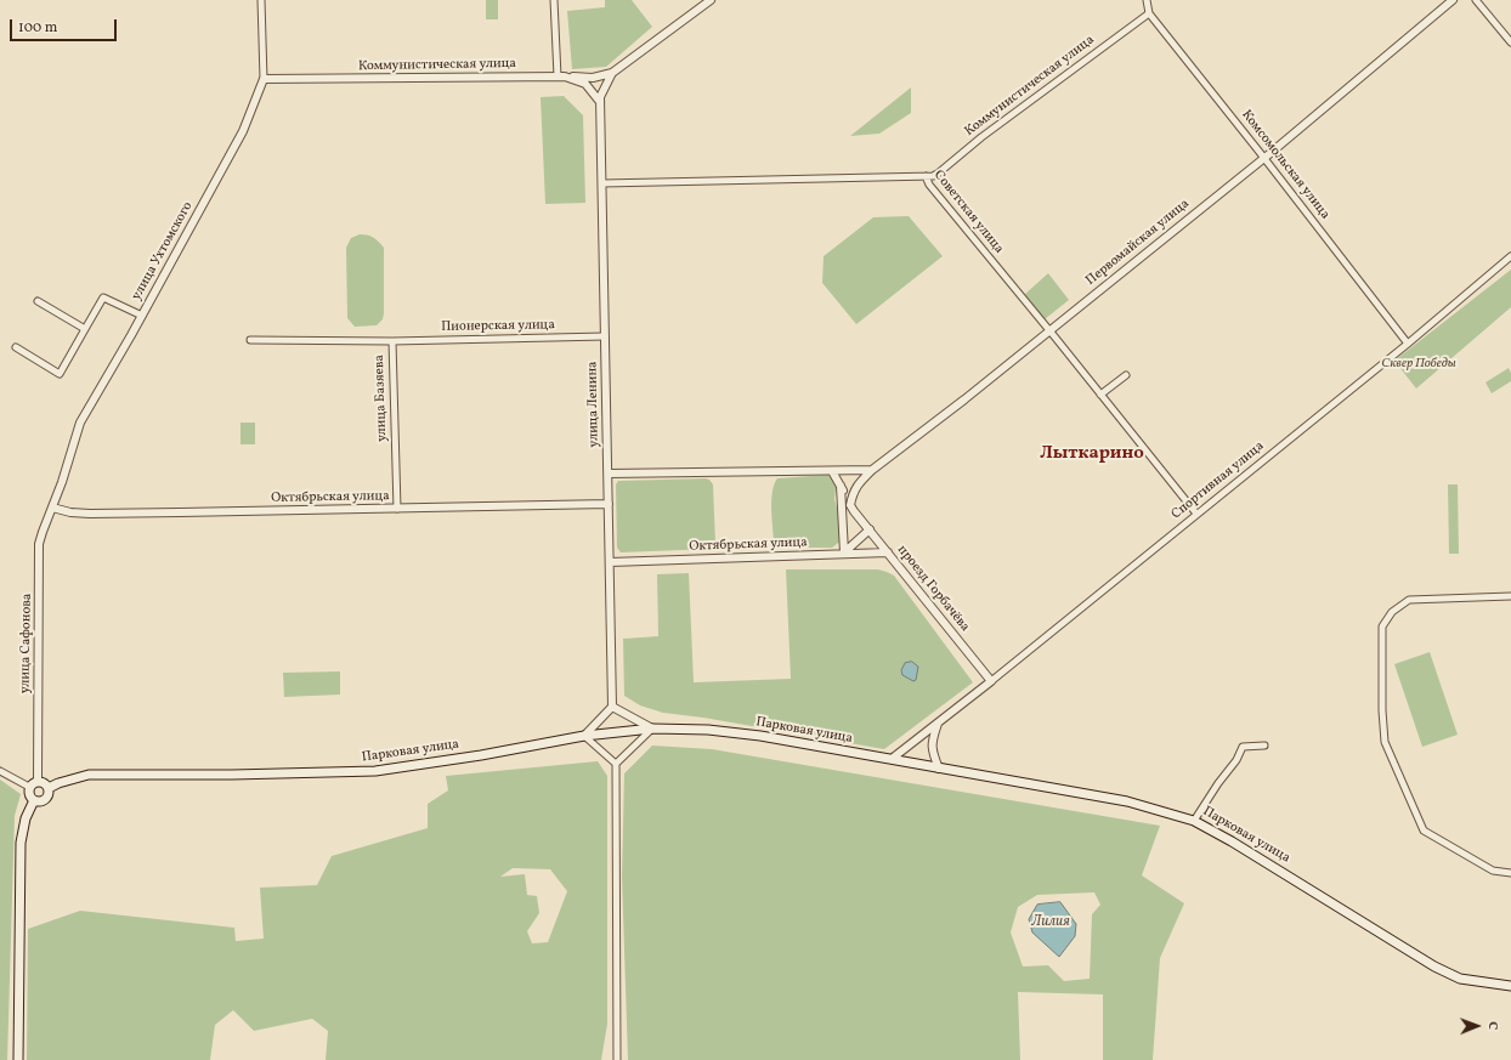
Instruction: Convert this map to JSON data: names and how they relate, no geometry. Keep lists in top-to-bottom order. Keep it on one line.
{"streets":{"main road":["Парковая улица"],"street":["Коммунистическая улица","Комсомольская улица","Советская улица","Первомайская улица","улица Ухтомского","Пионерская улица","улица Базяева","улица Ленина","Спортивная улица","Октябрьская улица","проезд Горбачёва","улица Сафонова"]},"crossings":[["Коммунистическая улица","Комсомольская улица"],["Коммунистическая улица","Советская улица"],["Коммунистическая улица","улица Ухтомского"],["Коммунистическая улица","улица Ленина"],["Комсомольская улица","Первомайская улица"],["Комсомольская улица","Спортивная улица"],["Советская улица","Первомайская улица"],["Советская улица","улица Ленина"],["Советская улица","Спортивная улица"],["Первомайская улица","проезд Горбачёва"],["улица Ухтомского","Октябрьская улица"],["улица Ухтомского","улица Сафонова"],["Пионерская улица","улица Базяева"],["Пионерская улица","улица Ленина"],["улица Базяева","Октябрьская улица"],["улица Ленина","Октябрьская улица"],["Спортивная улица","проезд Горбачёва"],["Спортивная улица","Парковая улица"],["Октябрьская улица","проезд Горбачёва"],["Октябрьская улица","улица Сафонова"],["улица Сафонова","Парковая улица"]],"districts":["Лыткарино"],"water":["Лилия"],"parks":["Сквер Победы"],"scale_bar":"100 m","north":"right"}
